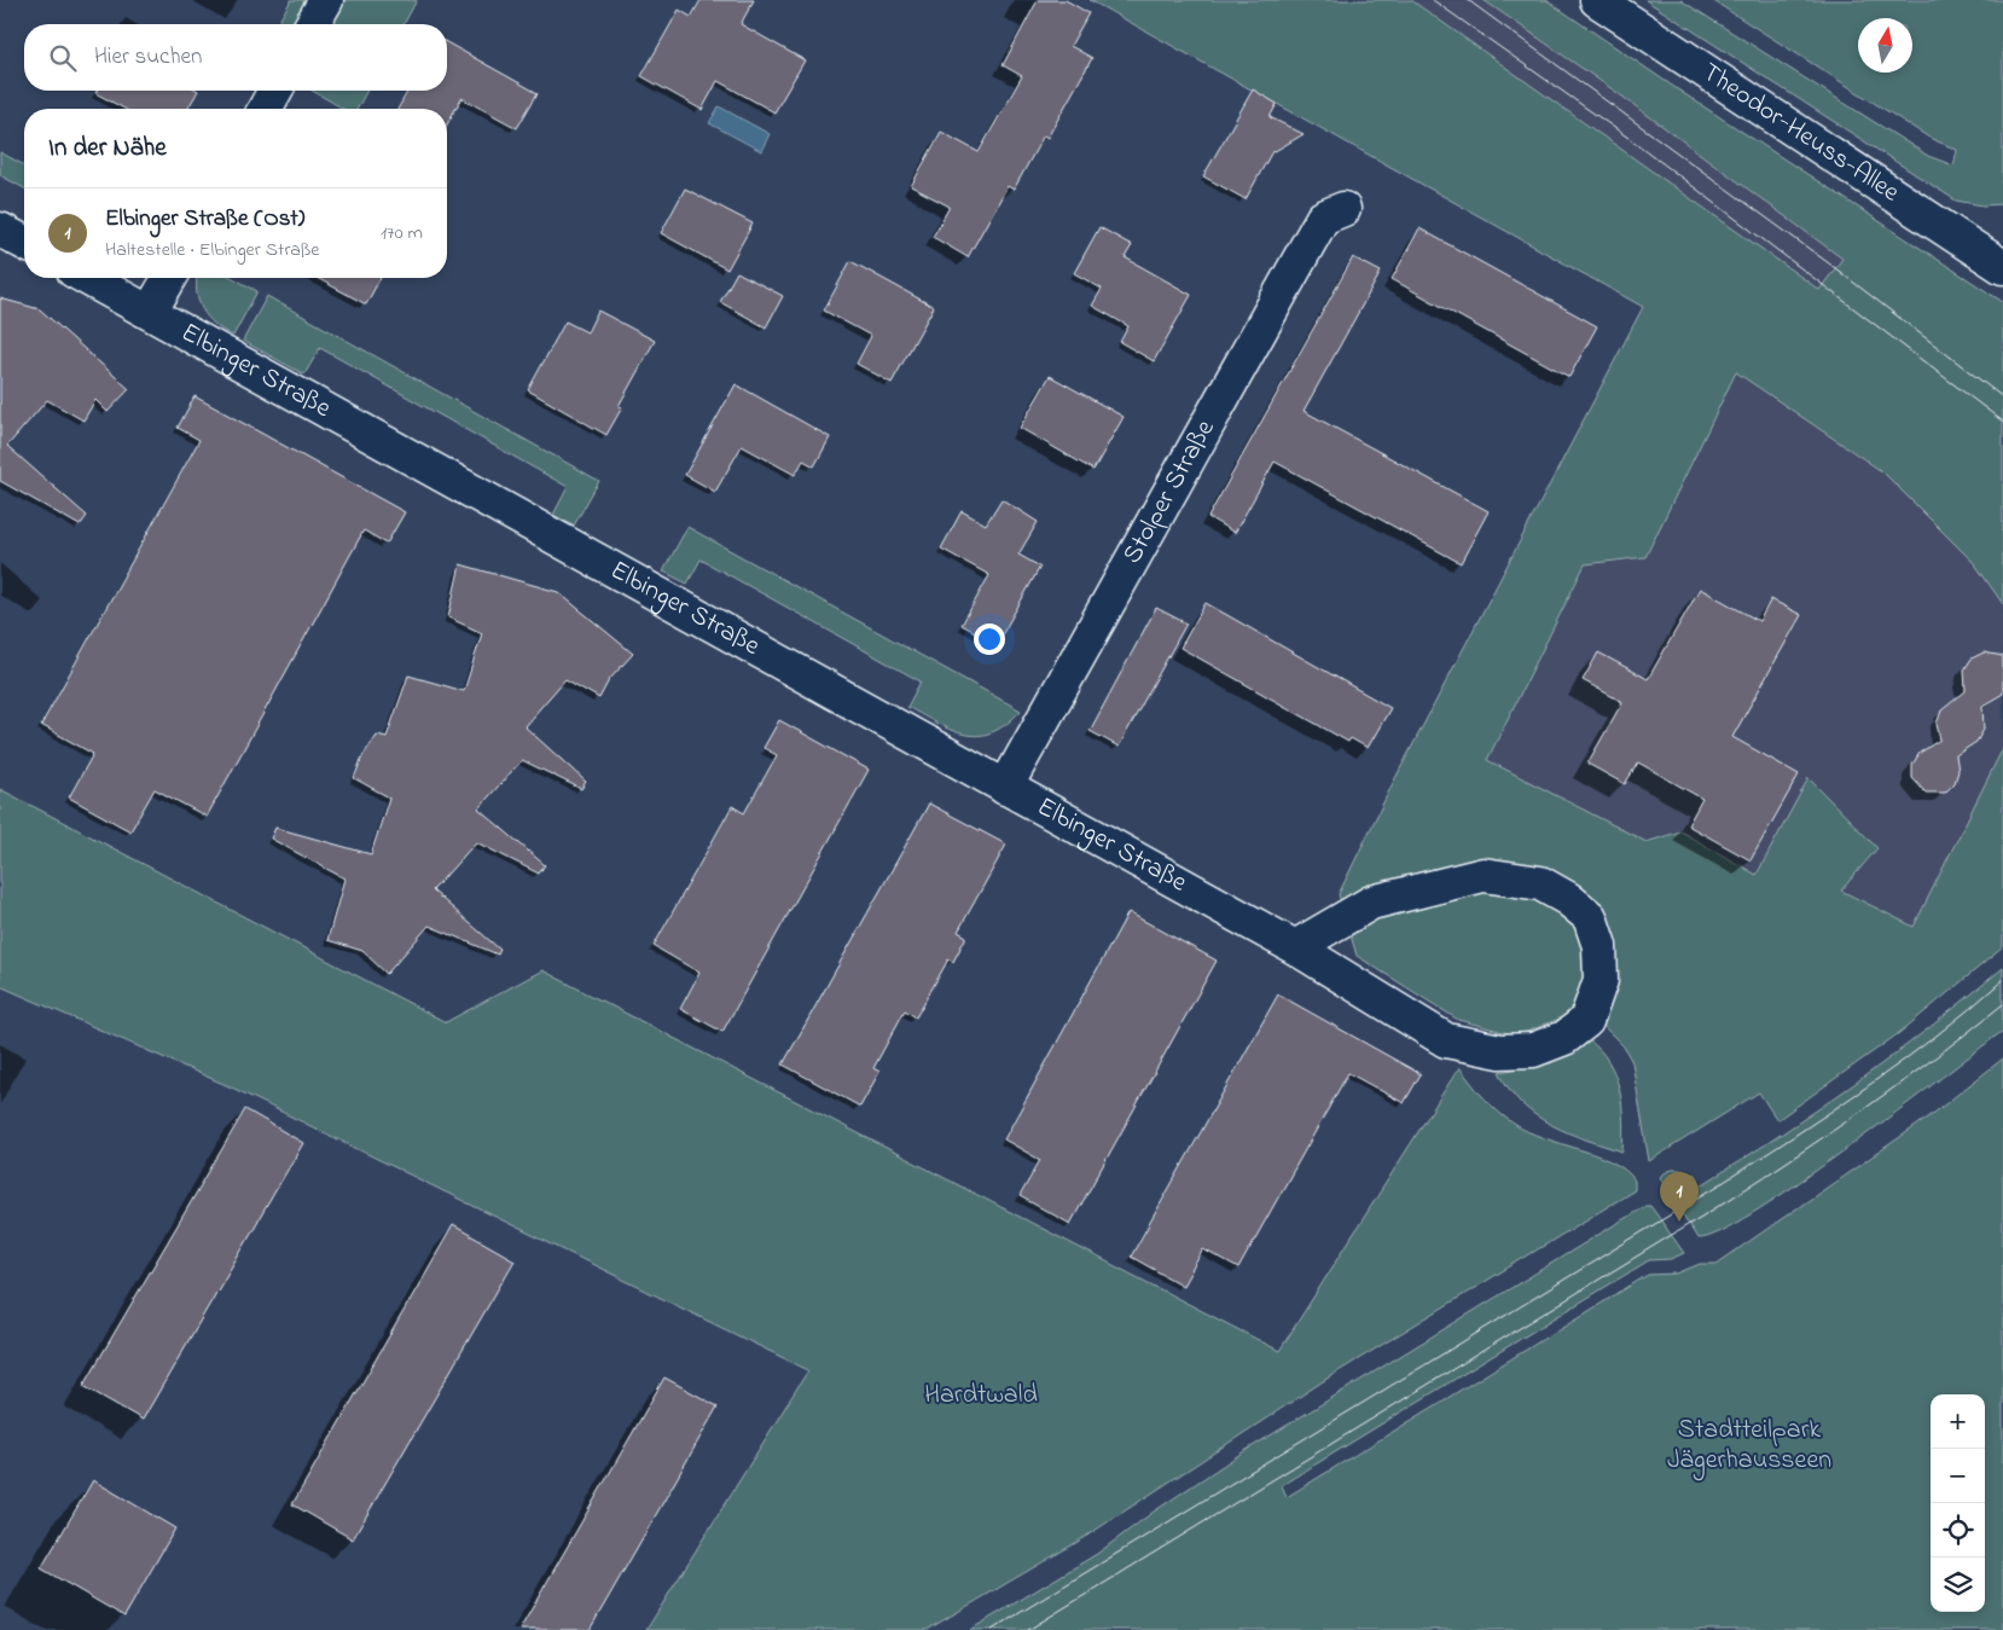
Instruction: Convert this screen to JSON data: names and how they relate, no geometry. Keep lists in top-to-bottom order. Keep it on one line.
{"streets":{"street":["Theodor-Heuss-Allee","Elbinger Straße","Stolper Straße"]},"crossings":[["Elbinger Straße","Stolper Straße"]],"parks":["Hardtwald","Stadtteilpark Jägerhausseen"],"north":"top","page":{"search":"Hier suchen","heading":"In der Nähe","list":[{"mark":"1","name":"Elbinger Straße (Ost)","note":"Haltestelle · Elbinger Straße","value":"170 m"}],"pins":"1","map_buttons":["+","−"]}}
